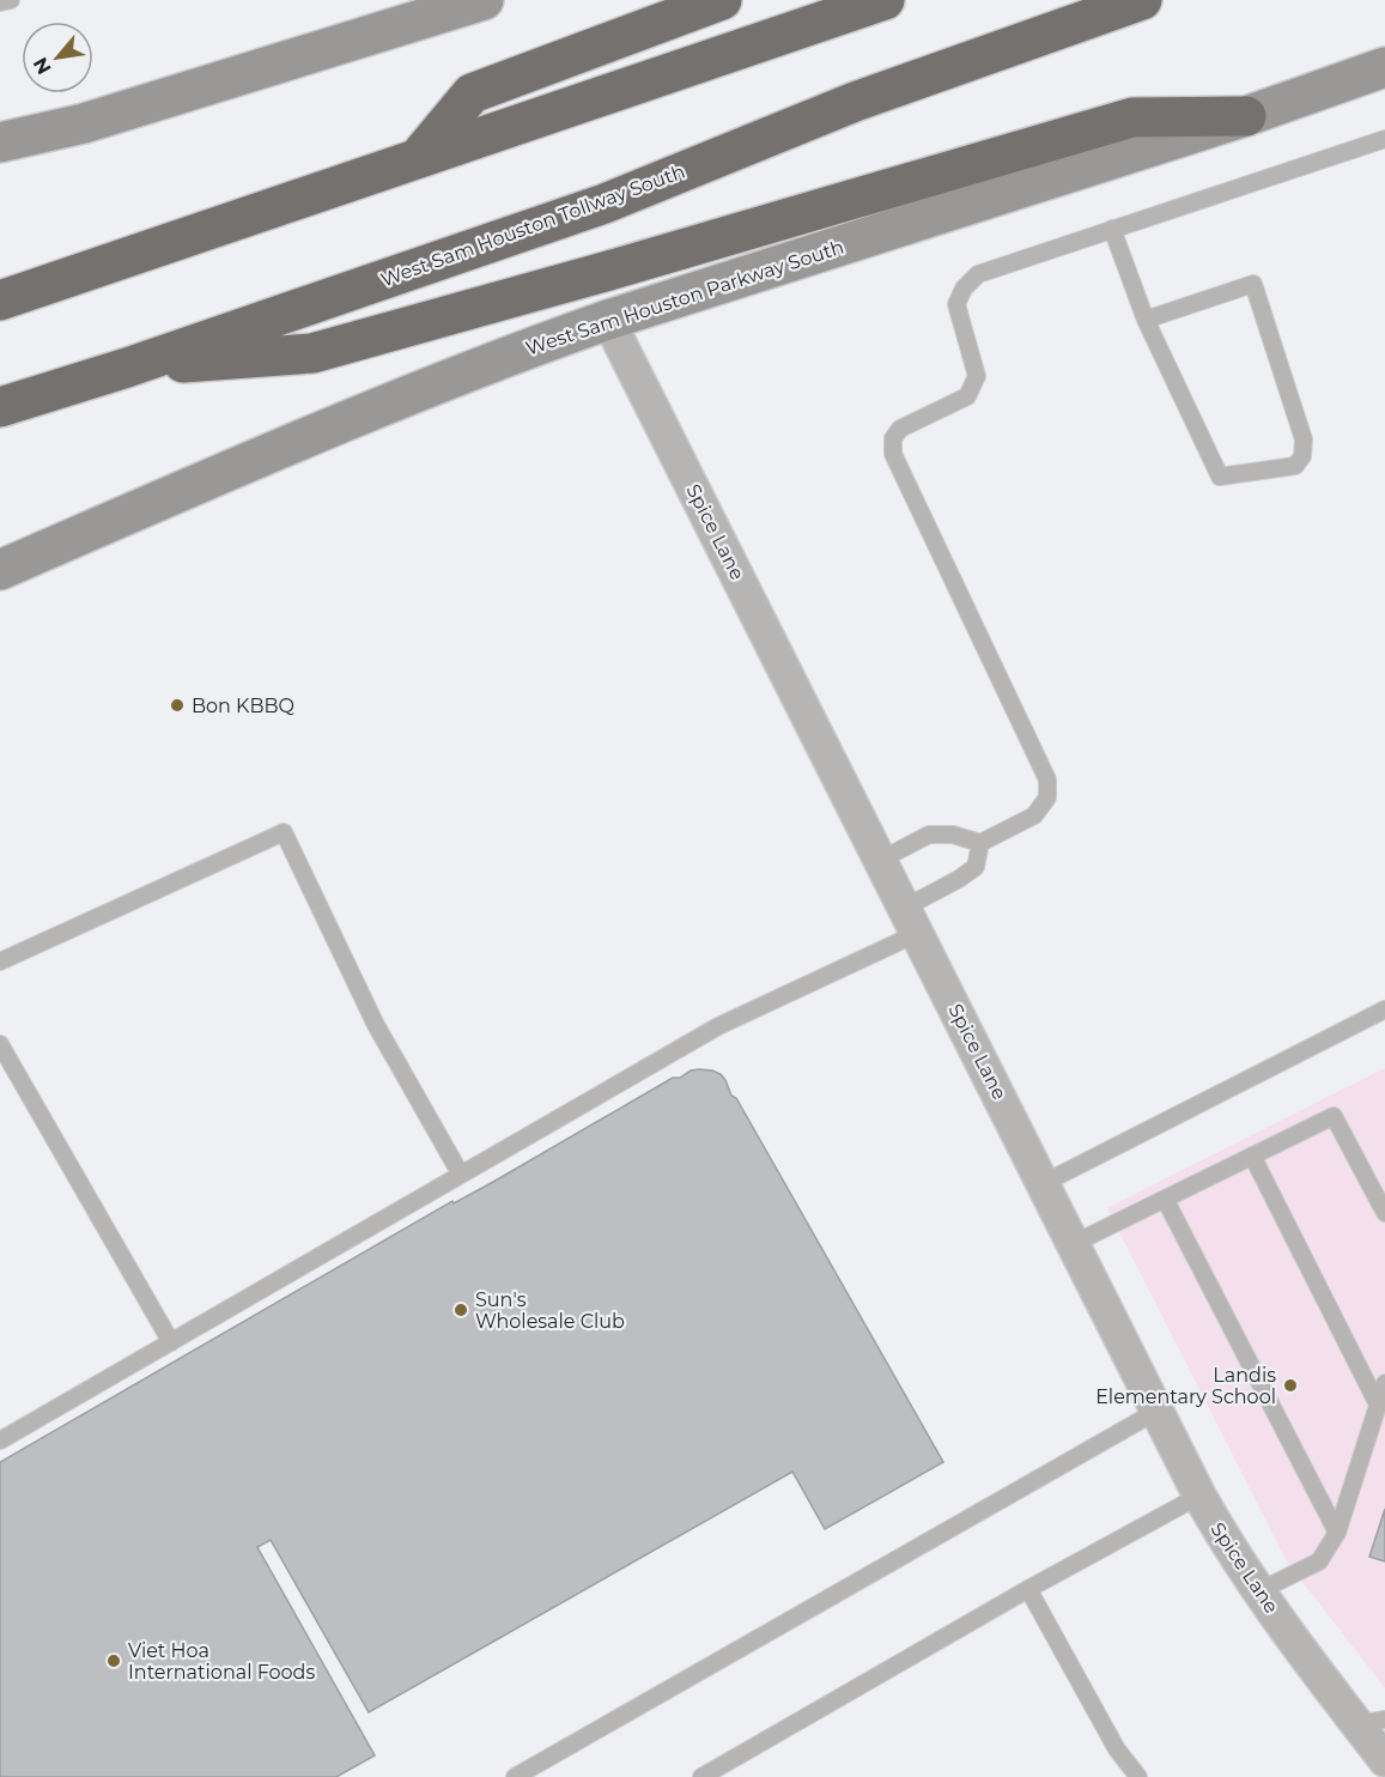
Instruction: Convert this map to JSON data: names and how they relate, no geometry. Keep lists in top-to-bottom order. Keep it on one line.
{"streets":{"highway":["West Sam Houston Tollway South"],"main road":["West Sam Houston Parkway South"],"street":["Spice Lane"]},"crossings":[["West Sam Houston Parkway South","Spice Lane"]],"places":["Bon KBBQ","Sun's Wholesale Club","Landis Elementary School","Viet Hoa International Foods"],"north":"bottom left"}
